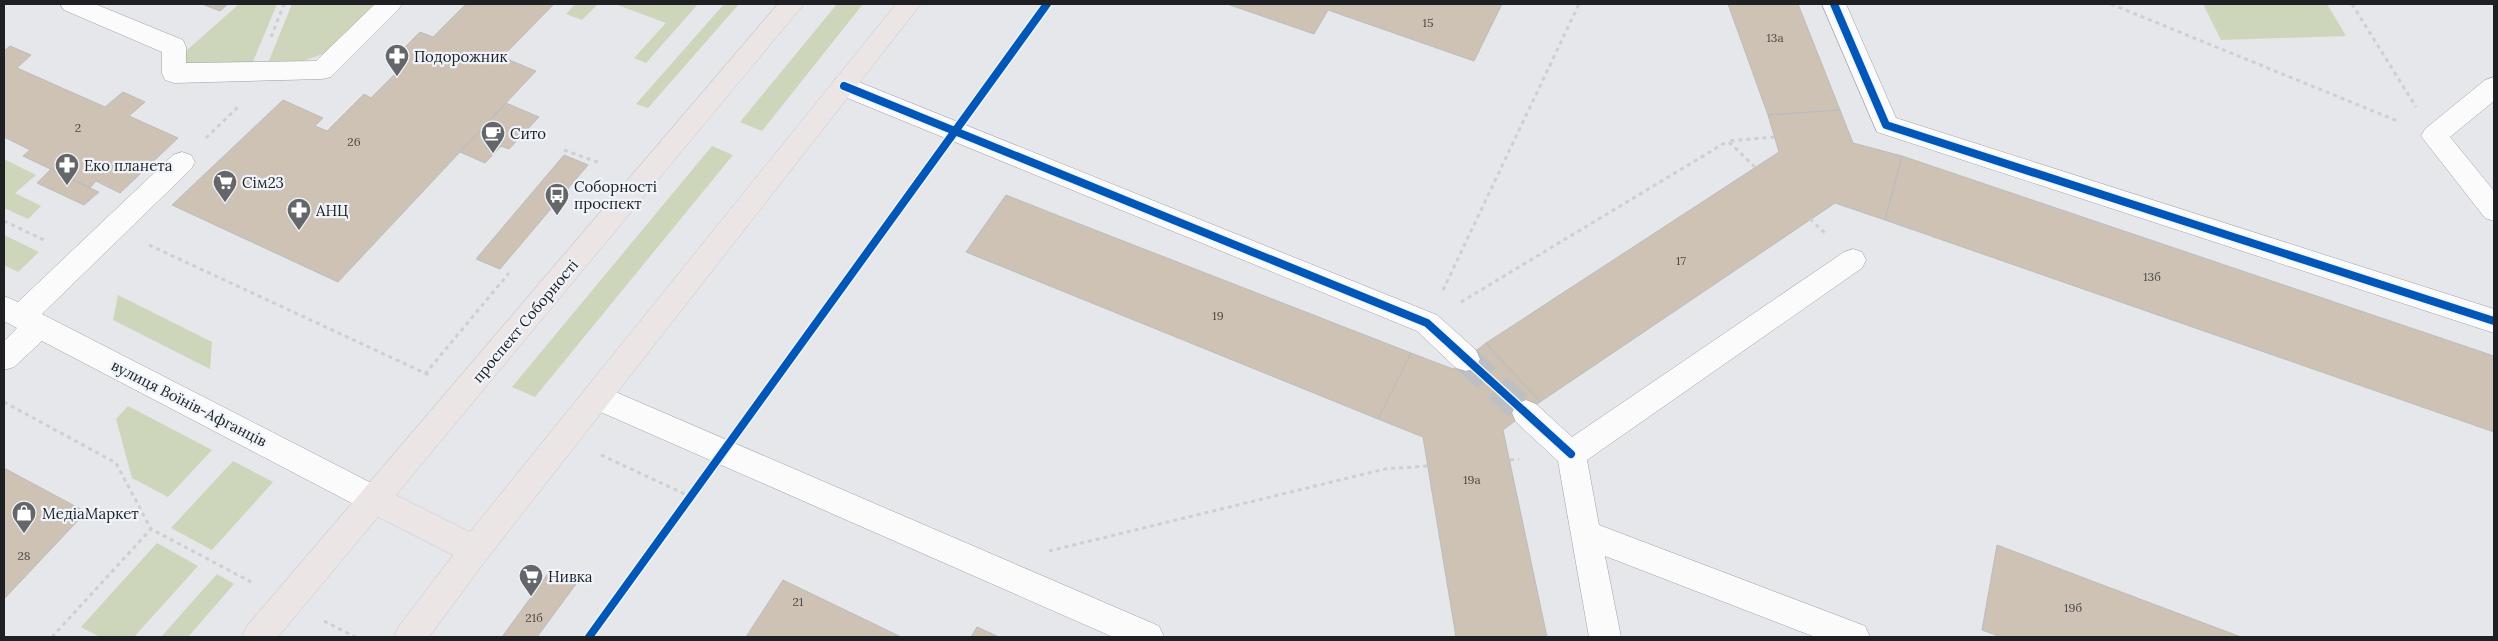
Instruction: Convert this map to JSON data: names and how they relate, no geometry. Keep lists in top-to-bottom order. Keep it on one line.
{"streets":{"main road":["проспект Соборності"],"street":["вулиця Воїнів-Афганців"]},"crossings":[["проспект Соборності","вулиця Воїнів-Афганців"]],"places":{"pharmacy":["Подорожник","Еко планета","АНЦ"],"cafe":["Сито"],"supermarket":["Сім23","Нивка"],"bus stop":["Соборності проспект"],"shop":["МедіаМаркет"]},"house_numbers":["15","13а","2","26","17","13б","19","19а","28","21","19б","21б"]}
